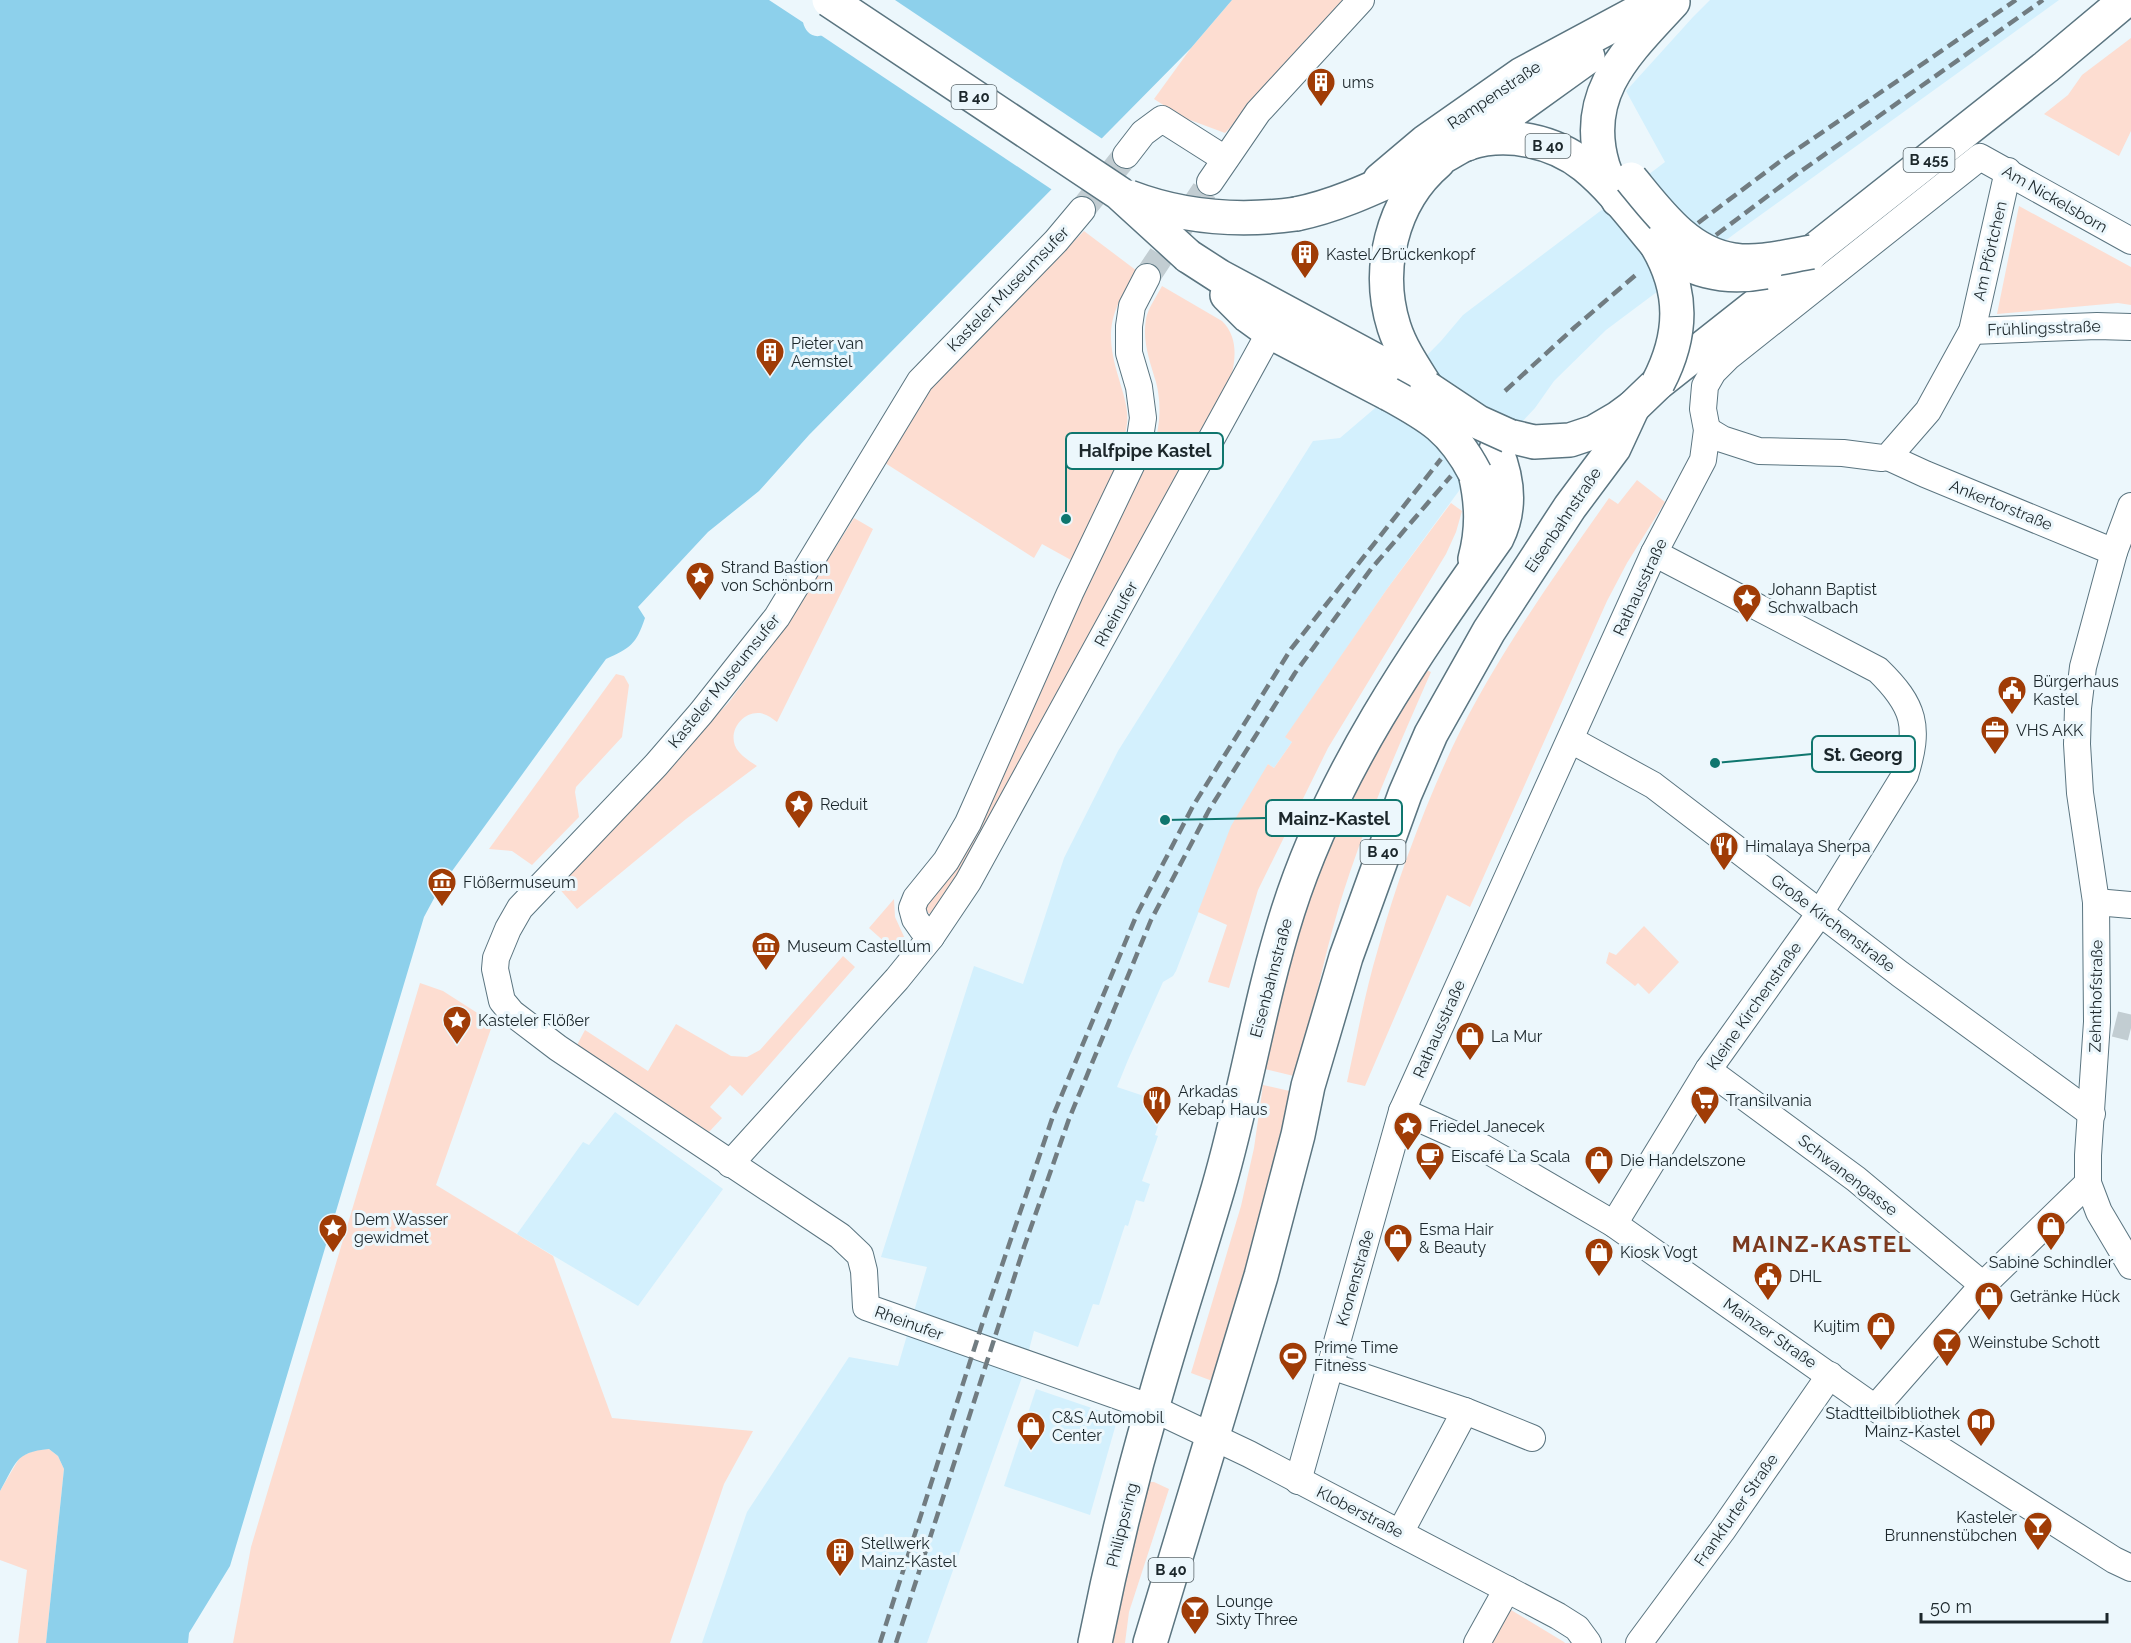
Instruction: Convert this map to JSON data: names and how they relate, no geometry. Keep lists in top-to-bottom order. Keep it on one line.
{"streets":{"main road":["Rampenstraße","B 40","B 455","Eisenbahnstraße","Philippsring"],"street":["Am Nickelsborn","Am Pförtchen","Kasteler Museumsufer","Frühlingsstraße","Ankertorstraße","Rathausstraße","Rheinufer","Große Kirchenstraße","Zehnthofstraße","Kleine Kirchenstraße","Schwanengasse","Kronenstraße","Mainzer Straße","Frankfurter Straße","Kloberstraße"]},"crossings":[["Rampenstraße","B 40"],["B 40","B 455"],["B 40","Eisenbahnstraße"],["B 40","Rheinufer"],["B 40","Kloberstraße"],["Am Nickelsborn","Am Pförtchen"],["Am Nickelsborn","Rathausstraße"],["Am Pförtchen","Frühlingsstraße"],["Kasteler Museumsufer","Rheinufer"],["Frühlingsstraße","Ankertorstraße"],["Ankertorstraße","Rathausstraße"],["Ankertorstraße","Zehnthofstraße"],["Eisenbahnstraße","Rheinufer"],["Eisenbahnstraße","Kloberstraße"],["Eisenbahnstraße","Philippsring"],["Rathausstraße","Große Kirchenstraße"],["Rathausstraße","Kleine Kirchenstraße"],["Rathausstraße","Kronenstraße"],["Rathausstraße","Mainzer Straße"],["Rheinufer","Kloberstraße"],["Rheinufer","Philippsring"],["Große Kirchenstraße","Zehnthofstraße"],["Große Kirchenstraße","Kleine Kirchenstraße"],["Kleine Kirchenstraße","Schwanengasse"],["Kleine Kirchenstraße","Mainzer Straße"],["Kronenstraße","Mainzer Straße"],["Kronenstraße","Kloberstraße"],["Mainzer Straße","Frankfurter Straße"],["Kloberstraße","Philippsring"]],"districts":["MAINZ-KASTEL"],"places":{"building":["ums","Kastel/Brückenkopf","Pieter van Aemstel","Stellwerk Mainz-Kastel"],"other":["Halfpipe Kastel","St. Georg","Mainz-Kastel"],"place":["Strand Bastion von Schönborn","Johann Baptist Schwalbach","Reduit","Kasteler Flößer","Friedel Janecek","Dem Wasser gewidmet"],"public building":["Bürgerhaus Kastel","DHL"],"office":["VHS AKK"],"restaurant":["Himalaya Sherpa","Arkadas Kebap Haus"],"museum":["Flößermuseum","Museum Castellum"],"shop":["La Mur","Die Handelszone","Sabine Schindler","Esma Hair & Beauty","Kiosk Vogt","Getränke Hück","Kujtim","C&S Automobil Center"],"supermarket":["Transilvania"],"cafe":["Eiscafé La Scala"],"bar":["Weinstube Schott","Kasteler Brunnenstübchen","Lounge Sixty Three"],"sports":["Prime Time Fitness"],"library":["Stadtteilbibliothek Mainz-Kastel"]},"scale_bar":"50 m"}
